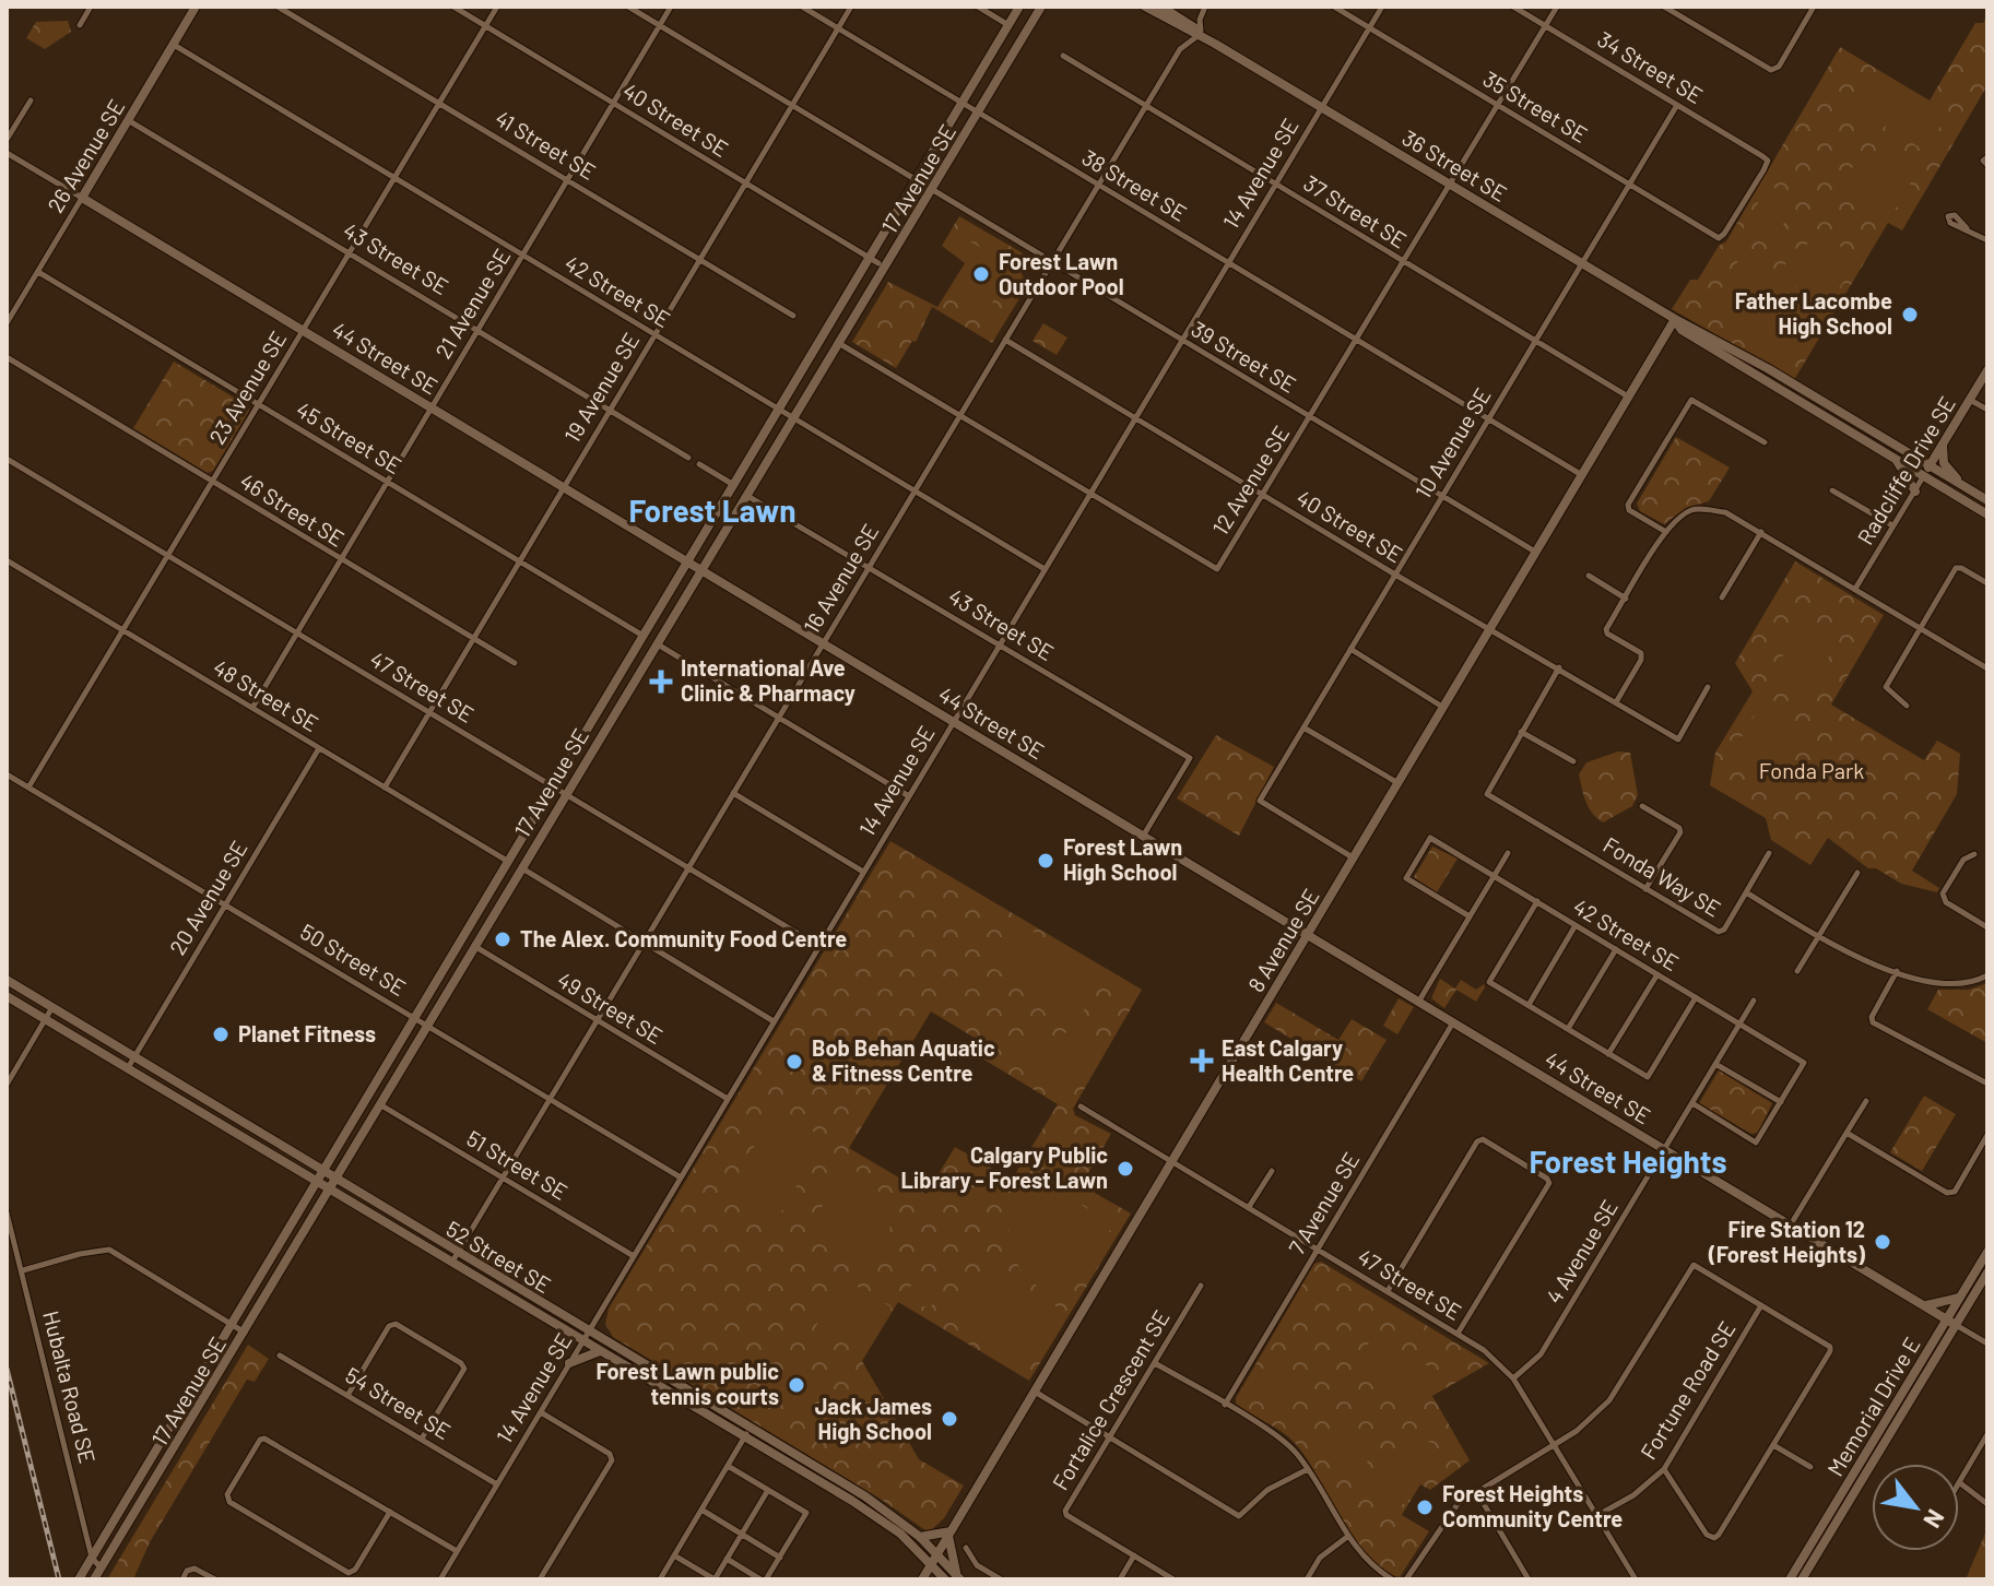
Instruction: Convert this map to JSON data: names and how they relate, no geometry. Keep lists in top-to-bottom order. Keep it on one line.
{"streets":{"main road":["26 Avenue SE","36 Street SE","17 Avenue SE","44 Street SE","Radcliffe Drive SE","8 Avenue SE","52 Street SE","Memorial Drive E"],"street":["34 Street SE","35 Street SE","40 Street SE","41 Street SE","14 Avenue SE","38 Street SE","37 Street SE","43 Street SE","42 Street SE","21 Avenue SE","39 Street SE","23 Avenue SE","19 Avenue SE","45 Street SE","10 Avenue SE","12 Avenue SE","46 Street SE","16 Avenue SE","47 Street SE","48 Street SE","Fonda Way SE","20 Avenue SE","50 Street SE","49 Street SE","51 Street SE","7 Avenue SE","4 Avenue SE","Hubalta Road SE","Fortune Road SE","Fortalice Crescent SE","54 Street SE"]},"crossings":[["34 Street SE","35 Street SE"],["34 Street SE","10 Avenue SE"],["34 Street SE","12 Avenue SE"],["35 Street SE","14 Avenue SE"],["35 Street SE","10 Avenue SE"],["35 Street SE","12 Avenue SE"],["40 Street SE","14 Avenue SE"],["40 Street SE","17 Avenue SE"],["40 Street SE","21 Avenue SE"],["40 Street SE","23 Avenue SE"],["40 Street SE","19 Avenue SE"],["40 Street SE","10 Avenue SE"],["40 Street SE","12 Avenue SE"],["40 Street SE","16 Avenue SE"],["40 Street SE","Fonda Way SE"],["40 Street SE","8 Avenue SE"],["41 Street SE","21 Avenue SE"],["41 Street SE","23 Avenue SE"],["41 Street SE","19 Avenue SE"],["26 Avenue SE","43 Street SE"],["26 Avenue SE","42 Street SE"],["26 Avenue SE","44 Street SE"],["26 Avenue SE","45 Street SE"],["36 Street SE","14 Avenue SE"],["36 Street SE","10 Avenue SE"],["36 Street SE","Radcliffe Drive SE"],["36 Street SE","12 Avenue SE"],["36 Street SE","16 Avenue SE"],["36 Street SE","8 Avenue SE"],["14 Avenue SE","38 Street SE"],["14 Avenue SE","37 Street SE"],["14 Avenue SE","43 Street SE"],["14 Avenue SE","42 Street SE"],["14 Avenue SE","39 Street SE"],["14 Avenue SE","44 Street SE"],["14 Avenue SE","12 Avenue SE"],["14 Avenue SE","47 Street SE"],["14 Avenue SE","50 Street SE"],["14 Avenue SE","49 Street SE"],["14 Avenue SE","51 Street SE"],["14 Avenue SE","52 Street SE"],["14 Avenue SE","54 Street SE"],["17 Avenue SE","38 Street SE"],["17 Avenue SE","43 Street SE"],["17 Avenue SE","42 Street SE"],["17 Avenue SE","39 Street SE"],["17 Avenue SE","44 Street SE"],["17 Avenue SE","45 Street SE"],["17 Avenue SE","47 Street SE"],["17 Avenue SE","48 Street SE"],["17 Avenue SE","50 Street SE"],["17 Avenue SE","49 Street SE"],["17 Avenue SE","51 Street SE"],["17 Avenue SE","52 Street SE"],["17 Avenue SE","Hubalta Road SE"],["38 Street SE","19 Avenue SE"],["38 Street SE","10 Avenue SE"],["38 Street SE","12 Avenue SE"],["38 Street SE","16 Avenue SE"],["38 Street SE","8 Avenue SE"],["37 Street SE","10 Avenue SE"],["37 Street SE","12 Avenue SE"],["37 Street SE","16 Avenue SE"],["37 Street SE","8 Avenue SE"],["43 Street SE","21 Avenue SE"],["43 Street SE","44 Street SE"],["43 Street SE","23 Avenue SE"],["43 Street SE","19 Avenue SE"],["43 Street SE","16 Avenue SE"],["42 Street SE","21 Avenue SE"],["42 Street SE","23 Avenue SE"],["42 Street SE","19 Avenue SE"],["42 Street SE","16 Avenue SE"],["42 Street SE","4 Avenue SE"],["21 Avenue SE","44 Street SE"],["21 Avenue SE","45 Street SE"],["21 Avenue SE","46 Street SE"],["21 Avenue SE","47 Street SE"],["21 Avenue SE","48 Street SE"],["39 Street SE","10 Avenue SE"],["39 Street SE","12 Avenue SE"],["39 Street SE","16 Avenue SE"],["39 Street SE","8 Avenue SE"],["44 Street SE","23 Avenue SE"],["44 Street SE","19 Avenue SE"],["44 Street SE","16 Avenue SE"],["44 Street SE","8 Avenue SE"],["44 Street SE","7 Avenue SE"],["44 Street SE","4 Avenue SE"],["44 Street SE","Memorial Drive E"],["23 Avenue SE","45 Street SE"],["23 Avenue SE","46 Street SE"],["23 Avenue SE","47 Street SE"],["23 Avenue SE","48 Street SE"],["23 Avenue SE","50 Street SE"],["19 Avenue SE","45 Street SE"],["19 Avenue SE","46 Street SE"],["19 Avenue SE","47 Street SE"],["19 Avenue SE","48 Street SE"],["10 Avenue SE","8 Avenue SE"],["16 Avenue SE","47 Street SE"],["16 Avenue SE","50 Street SE"],["16 Avenue SE","49 Street SE"],["16 Avenue SE","51 Street SE"],["16 Avenue SE","52 Street SE"],["47 Street SE","8 Avenue SE"],["47 Street SE","7 Avenue SE"],["47 Street SE","4 Avenue SE"],["47 Street SE","Fortune Road SE"],["48 Street SE","20 Avenue SE"],["20 Avenue SE","50 Street SE"],["20 Avenue SE","52 Street SE"],["8 Avenue SE","52 Street SE"]],"districts":["Forest Lawn","Forest Heights"],"parks":["Fonda Park"],"places":{"other":["Forest Lawn Outdoor Pool","Father Lacombe High School","Forest Lawn High School","The Alex. Community Food Centre","Planet Fitness","Bob Behan Aquatic & Fitness Centre","Calgary Public Library - Forest Lawn","Fire Station 12 (Forest Heights)","Forest Lawn public tennis courts","Jack James High School","Forest Heights Community Centre"],"health":["International Ave Clinic & Pharmacy","East Calgary Health Centre"]},"north":"bottom right"}
